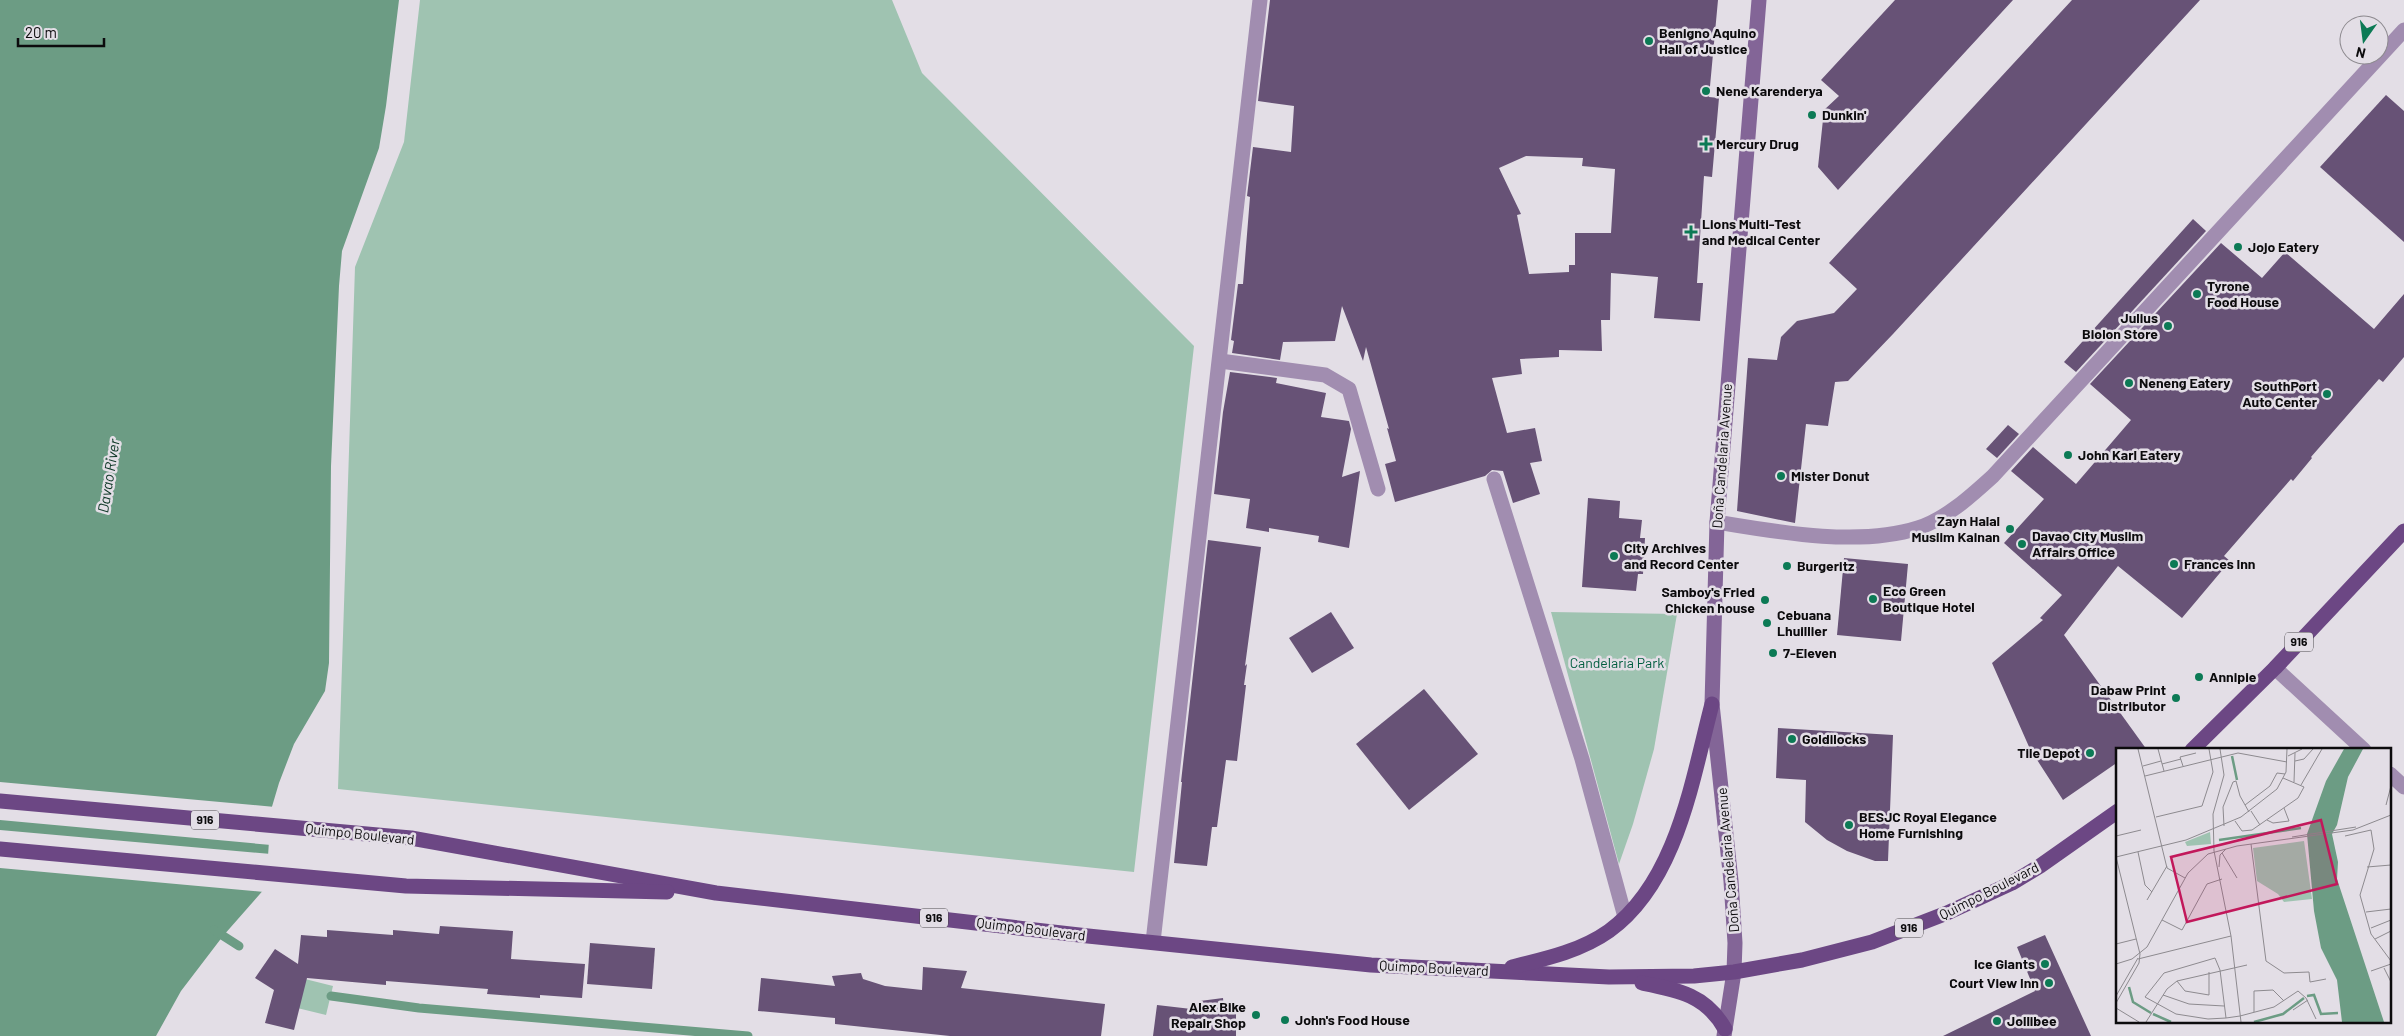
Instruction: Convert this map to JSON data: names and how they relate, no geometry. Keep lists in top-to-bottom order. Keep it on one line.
{"streets":{"main road":["916","Quimpo Boulevard"],"street":["Doña Candelaria Avenue"]},"crossings":[["Doña Candelaria Avenue","Quimpo Boulevard"]],"water":["Davao River"],"parks":["Candelaria Park"],"places":{"other":["Benigno Aquino Hall of Justice","Nene Karenderya","Dunkin'","Jojo Eatery","Tyrone Food House","Julius Biolon Store","Neneng Eatery","SouthPort Auto Center","John Karl Eatery","Mister Donut","Zayn Halal Muslim Kainan","Davao City Muslim Affairs Office","City Archives and Record Center","Frances Inn","Burgeritz","Eco Green Boutique Hotel","Samboy's Fried Chicken house","Cebuana Lhuillier","7-Eleven","Annipie","Dabaw Print Distributor","Goldilocks","Tile Depot","BESJC Royal Elegance Home Furnishing","Ice Giants","Court View Inn","Alex Bike Repair Shop","John's Food House","Jollibee"],"health":["Mercury Drug","Lions Multi-Test and Medical Center"]},"scale_bar":"20 m","north":"bottom"}
